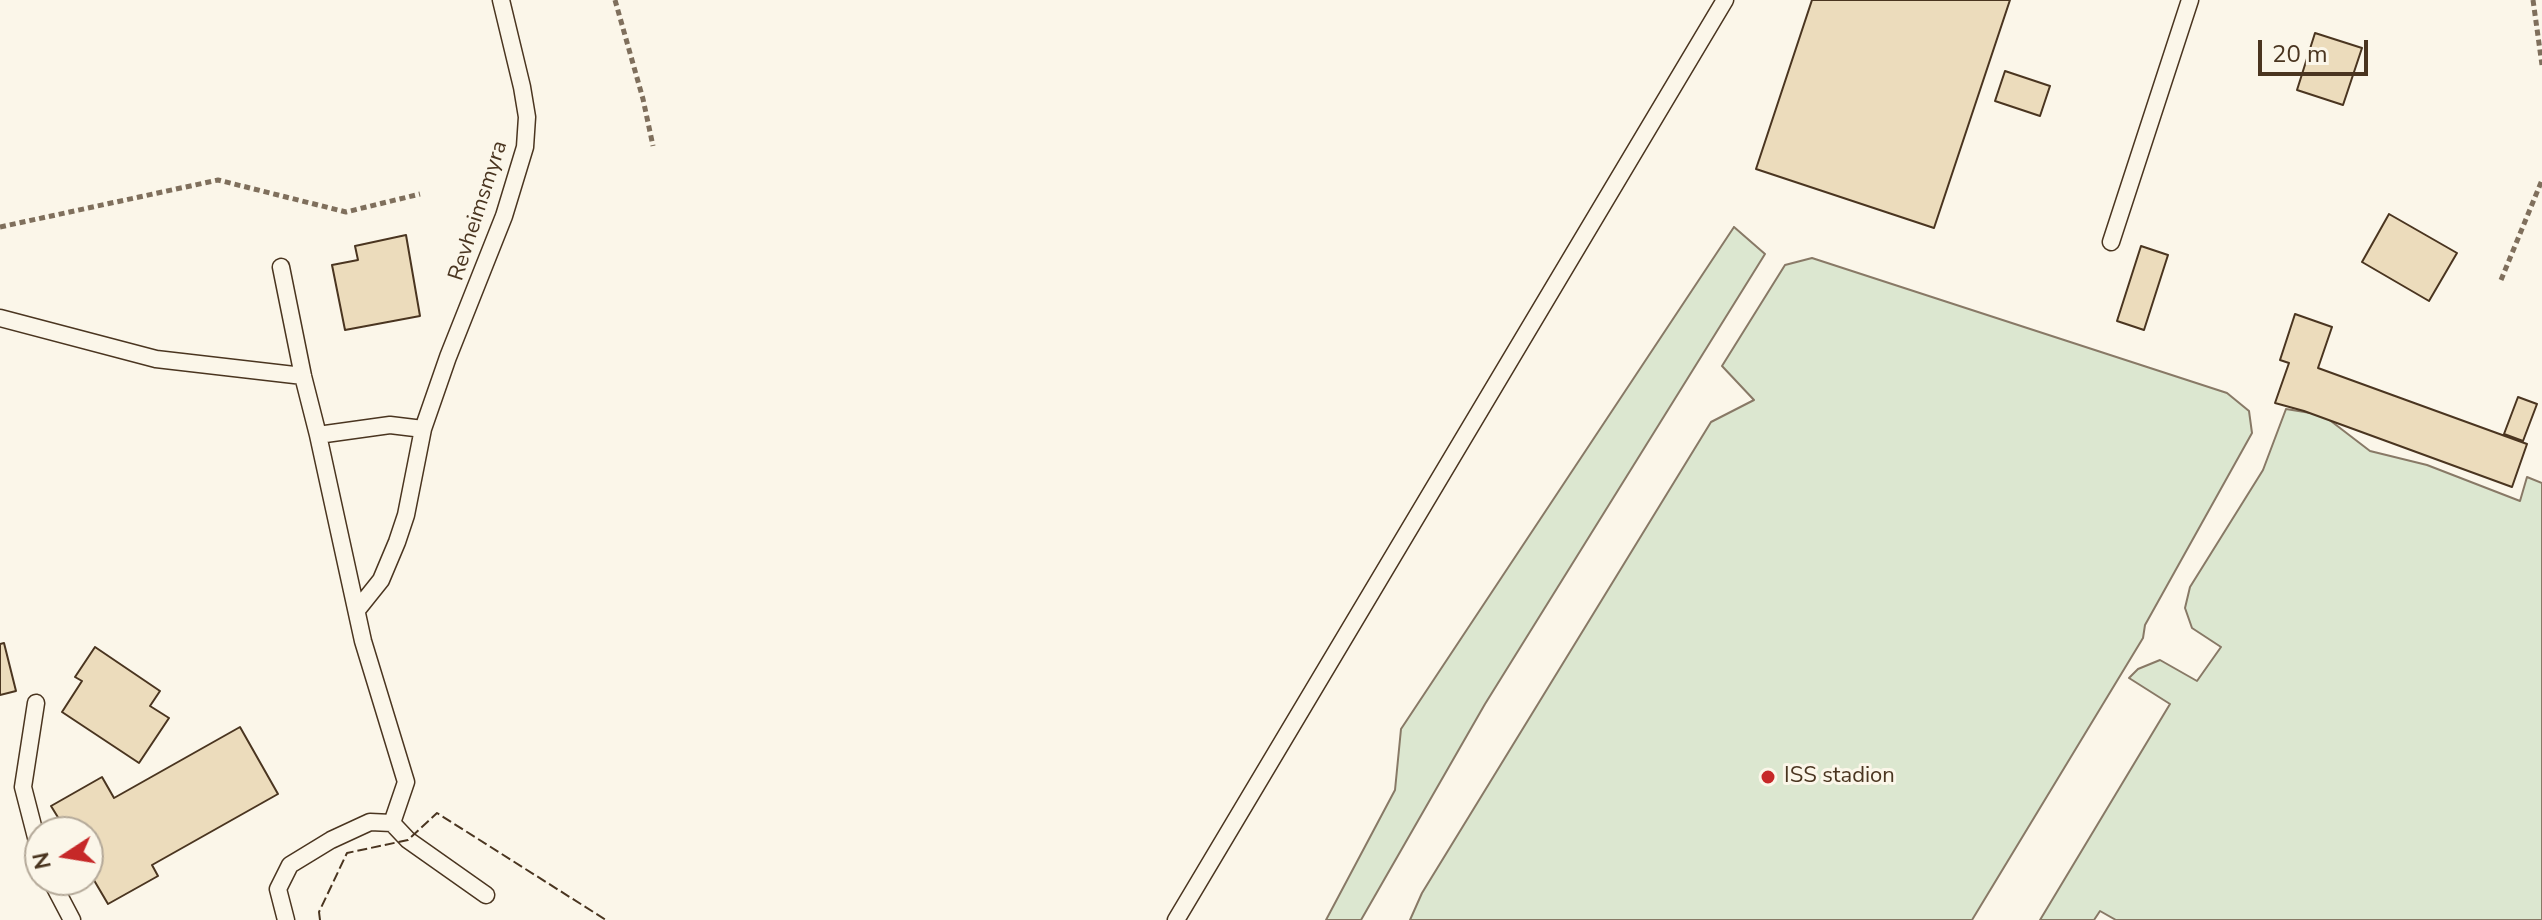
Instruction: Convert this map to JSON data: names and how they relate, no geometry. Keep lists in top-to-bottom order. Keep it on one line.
{"streets":{"lane":["Revheimsmyra"]},"places":["ISS stadion"],"scale_bar":"20 m","north":"left"}
